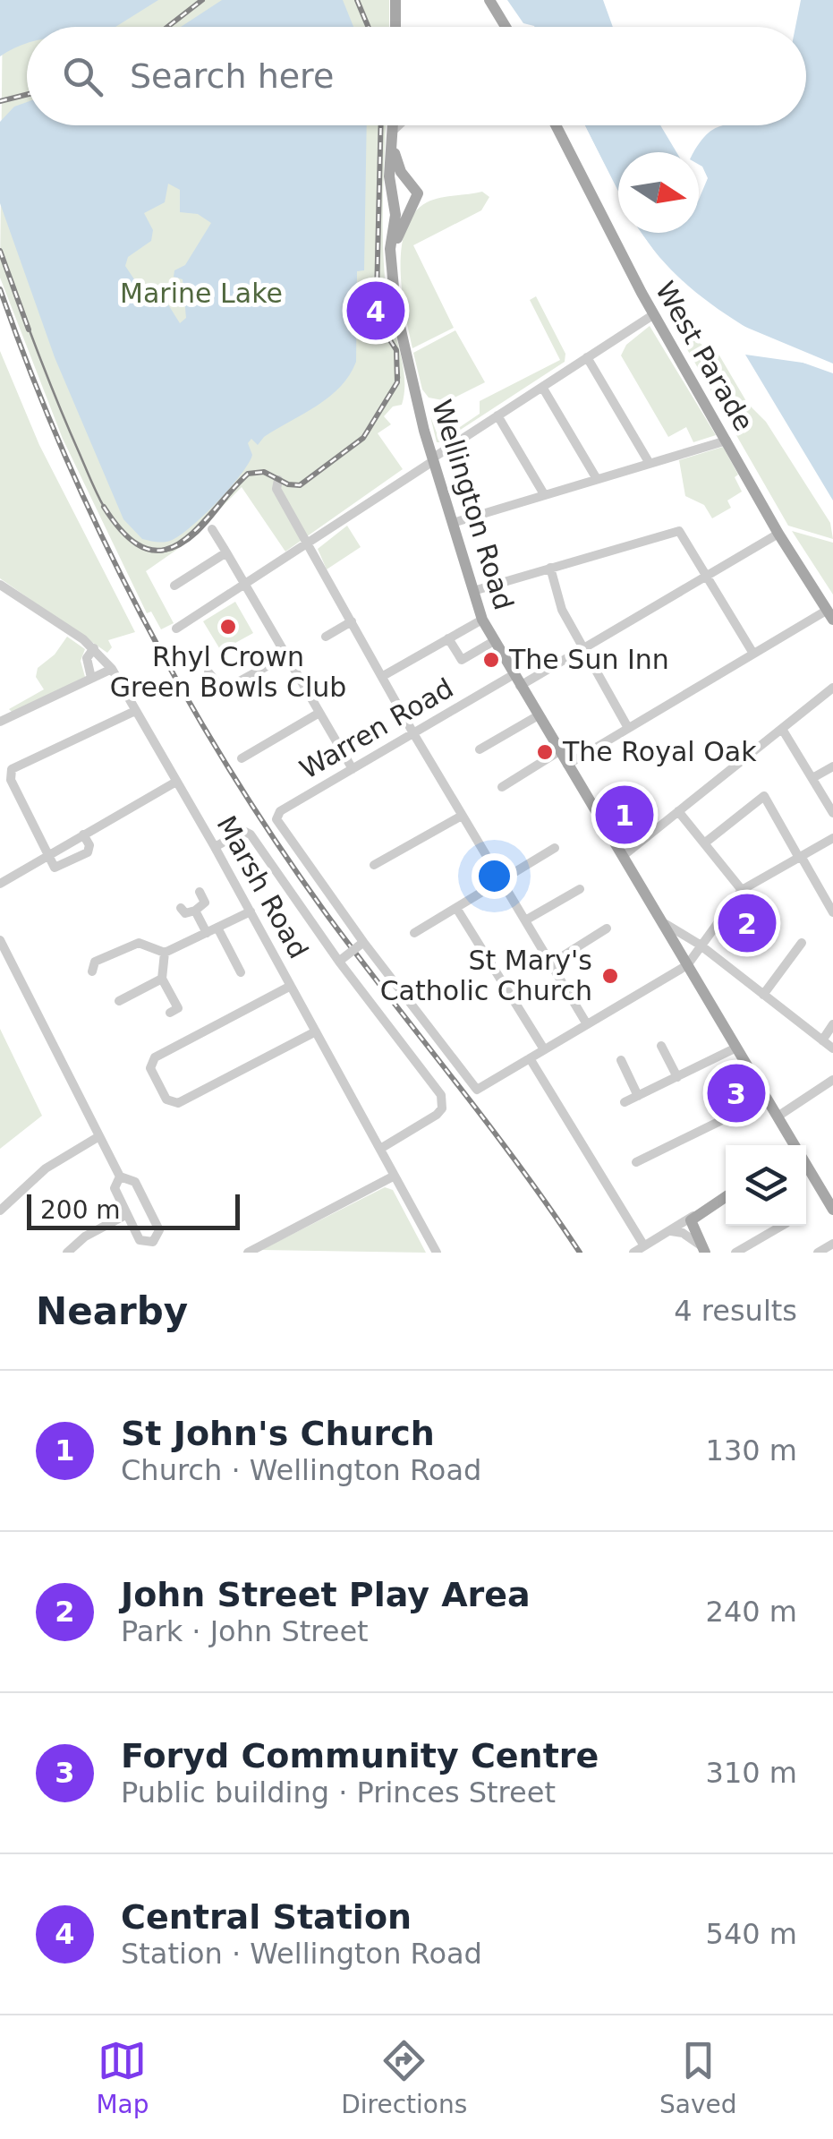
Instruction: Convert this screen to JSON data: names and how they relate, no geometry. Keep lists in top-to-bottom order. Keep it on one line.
{"streets":{"main road":["West Parade","Wellington Road"],"street":["Warren Road","Marsh Road"]},"crossings":[["West Parade","Warren Road"],["Wellington Road","Warren Road"]],"parks":["Marine Lake"],"places":["Rhyl Crown Green Bowls Club","The Sun Inn","The Royal Oak","St Mary's Catholic Church"],"scale_bar":"200 m","north":"right","page":{"search":"Search here","pins":["4","1","2","3"],"scale":"200 m","heading":["Nearby","4 results"],"list":[{"mark":"1","name":"St John's Church","note":"Church · Wellington Road","value":"130 m"},{"mark":"2","name":"John Street Play Area","note":"Park · John Street","value":"240 m"},{"mark":"3","name":"Foryd Community Centre","note":"Public building · Princes Street","value":"310 m"},{"mark":"4","name":"Central Station","note":"Station · Wellington Road","value":"540 m"}],"nav":["Map","Directions","Saved"]}}
